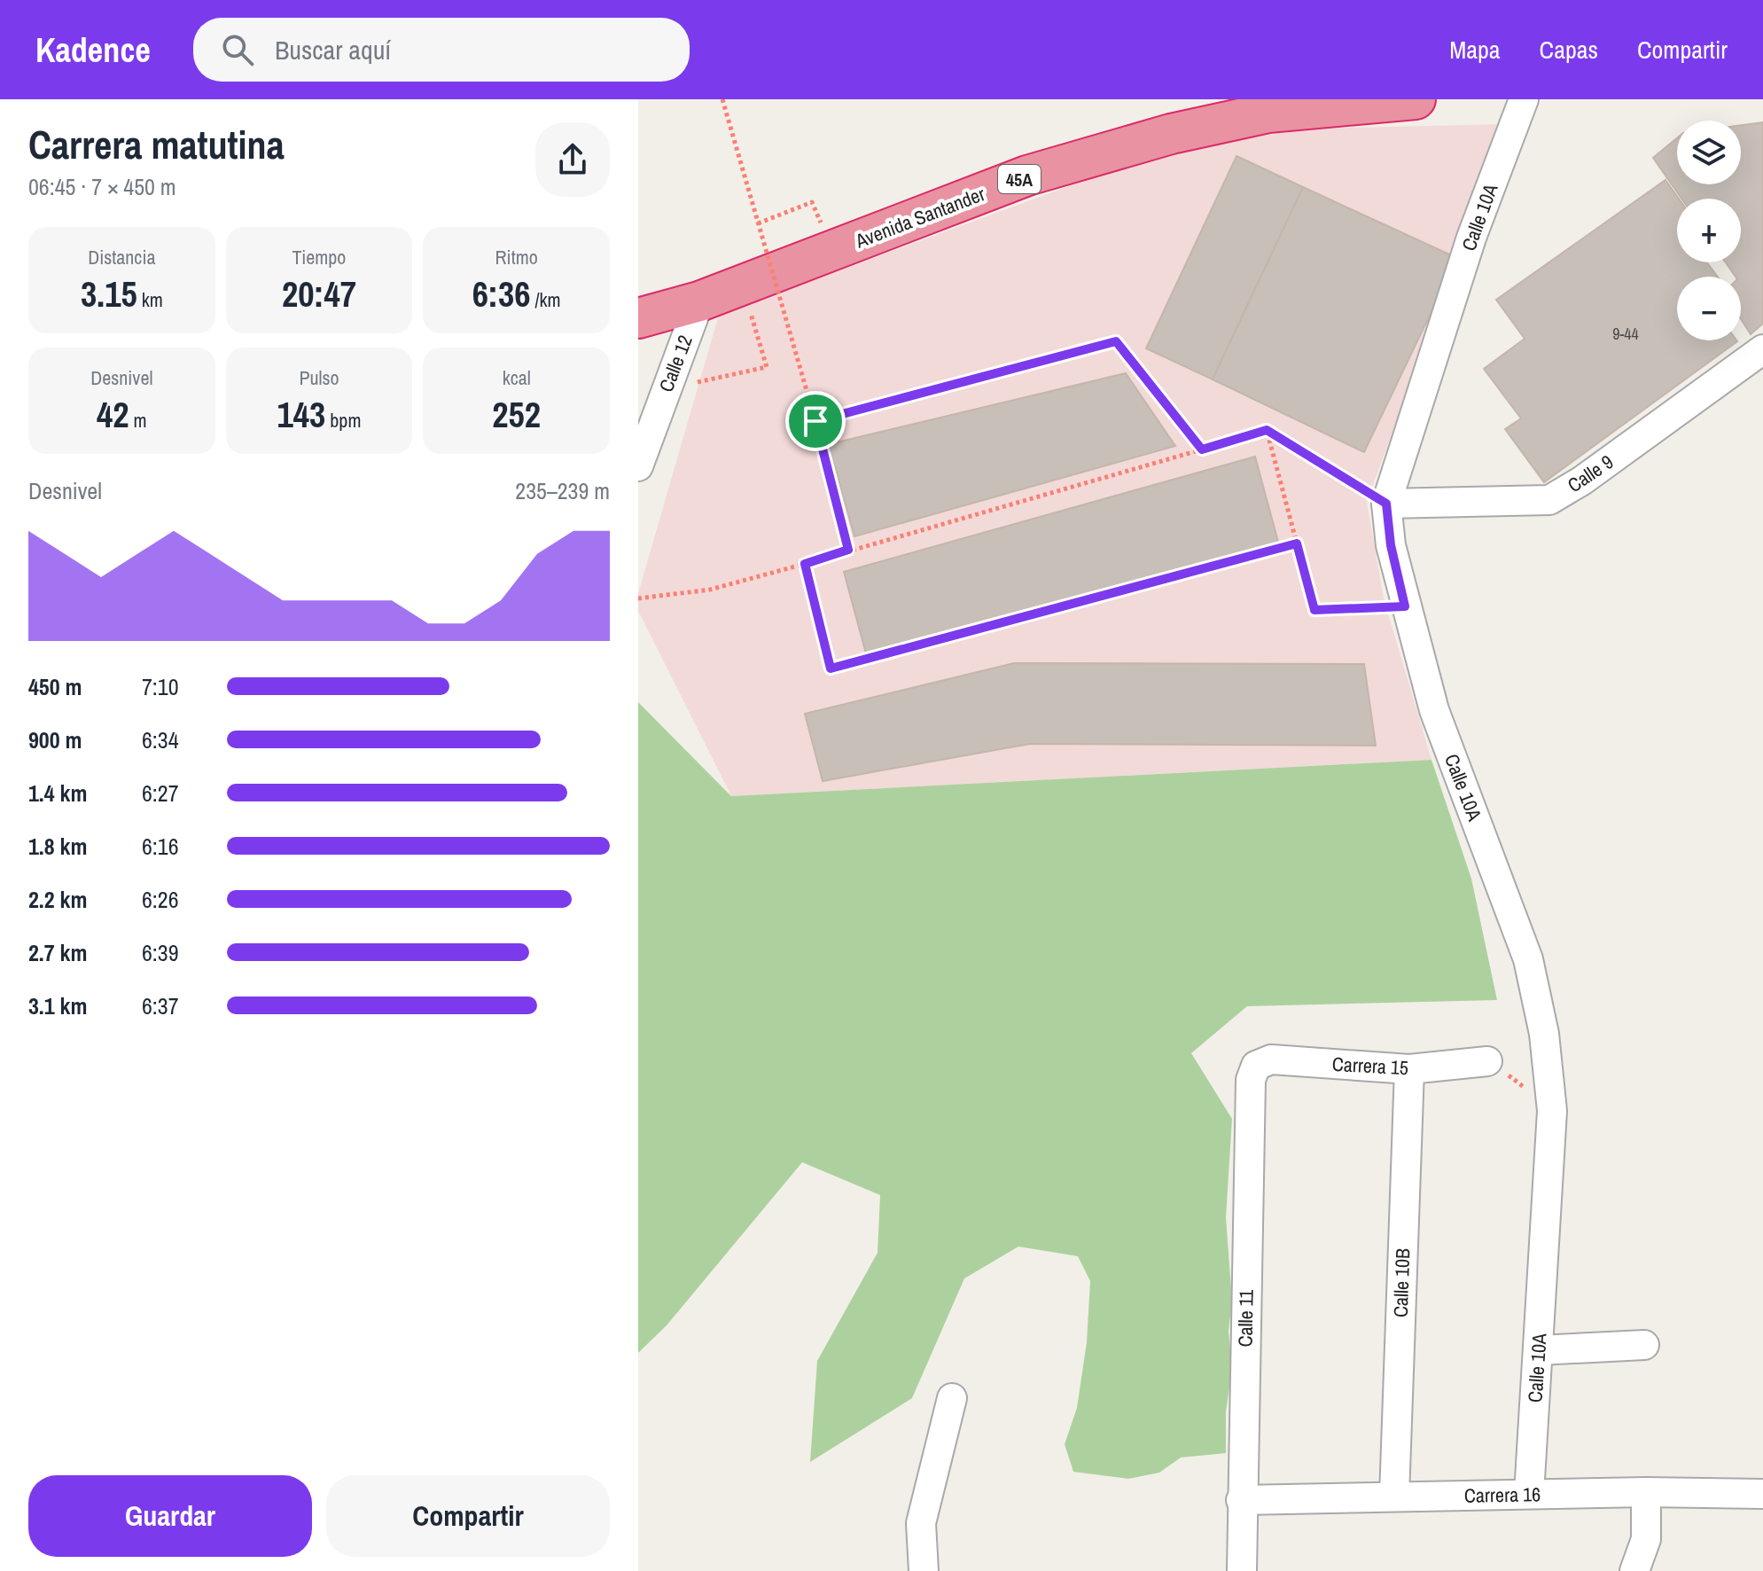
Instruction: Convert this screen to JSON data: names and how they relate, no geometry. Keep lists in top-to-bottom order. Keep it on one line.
{"streets":{"highway":["45A","Avenida Santander"],"street":["Calle 10A","Calle 12","Calle 9","Carrera 15","Calle 10B","Calle 11","Carrera 16"]},"crossings":[["Avenida Santander","Calle 12"],["Calle 10A","Calle 9"],["Calle 10A","Carrera 16"],["Carrera 15","Calle 10B"],["Carrera 15","Calle 11"],["Calle 10B","Carrera 16"],["Calle 11","Carrera 16"]],"house_numbers":["9-44"],"page":{"header":"Kadence","search":"Buscar aquí","nav":["Mapa","Capas","Compartir"],"heading":["Carrera matutina","06:45 · 7 × 450 m"],"map_buttons":["+","−"],"stats":[["Distancia","3.15 km"],["Tiempo","20:47"],["Ritmo","6:36 /km"],["Desnivel","42 m"],["Pulso","143 bpm"],["kcal","252"]],"chart":["Desnivel","235–239 m"],"list":[{"name":"450 m","note":"7:10"},{"name":"900 m","note":"6:34"},{"name":"1.4 km","note":"6:27"},{"name":"1.8 km","note":"6:16"},{"name":"2.2 km","note":"6:26"},{"name":"2.7 km","note":"6:39"},{"name":"3.1 km","note":"6:37"}],"buttons":["Guardar","Compartir"]}}
